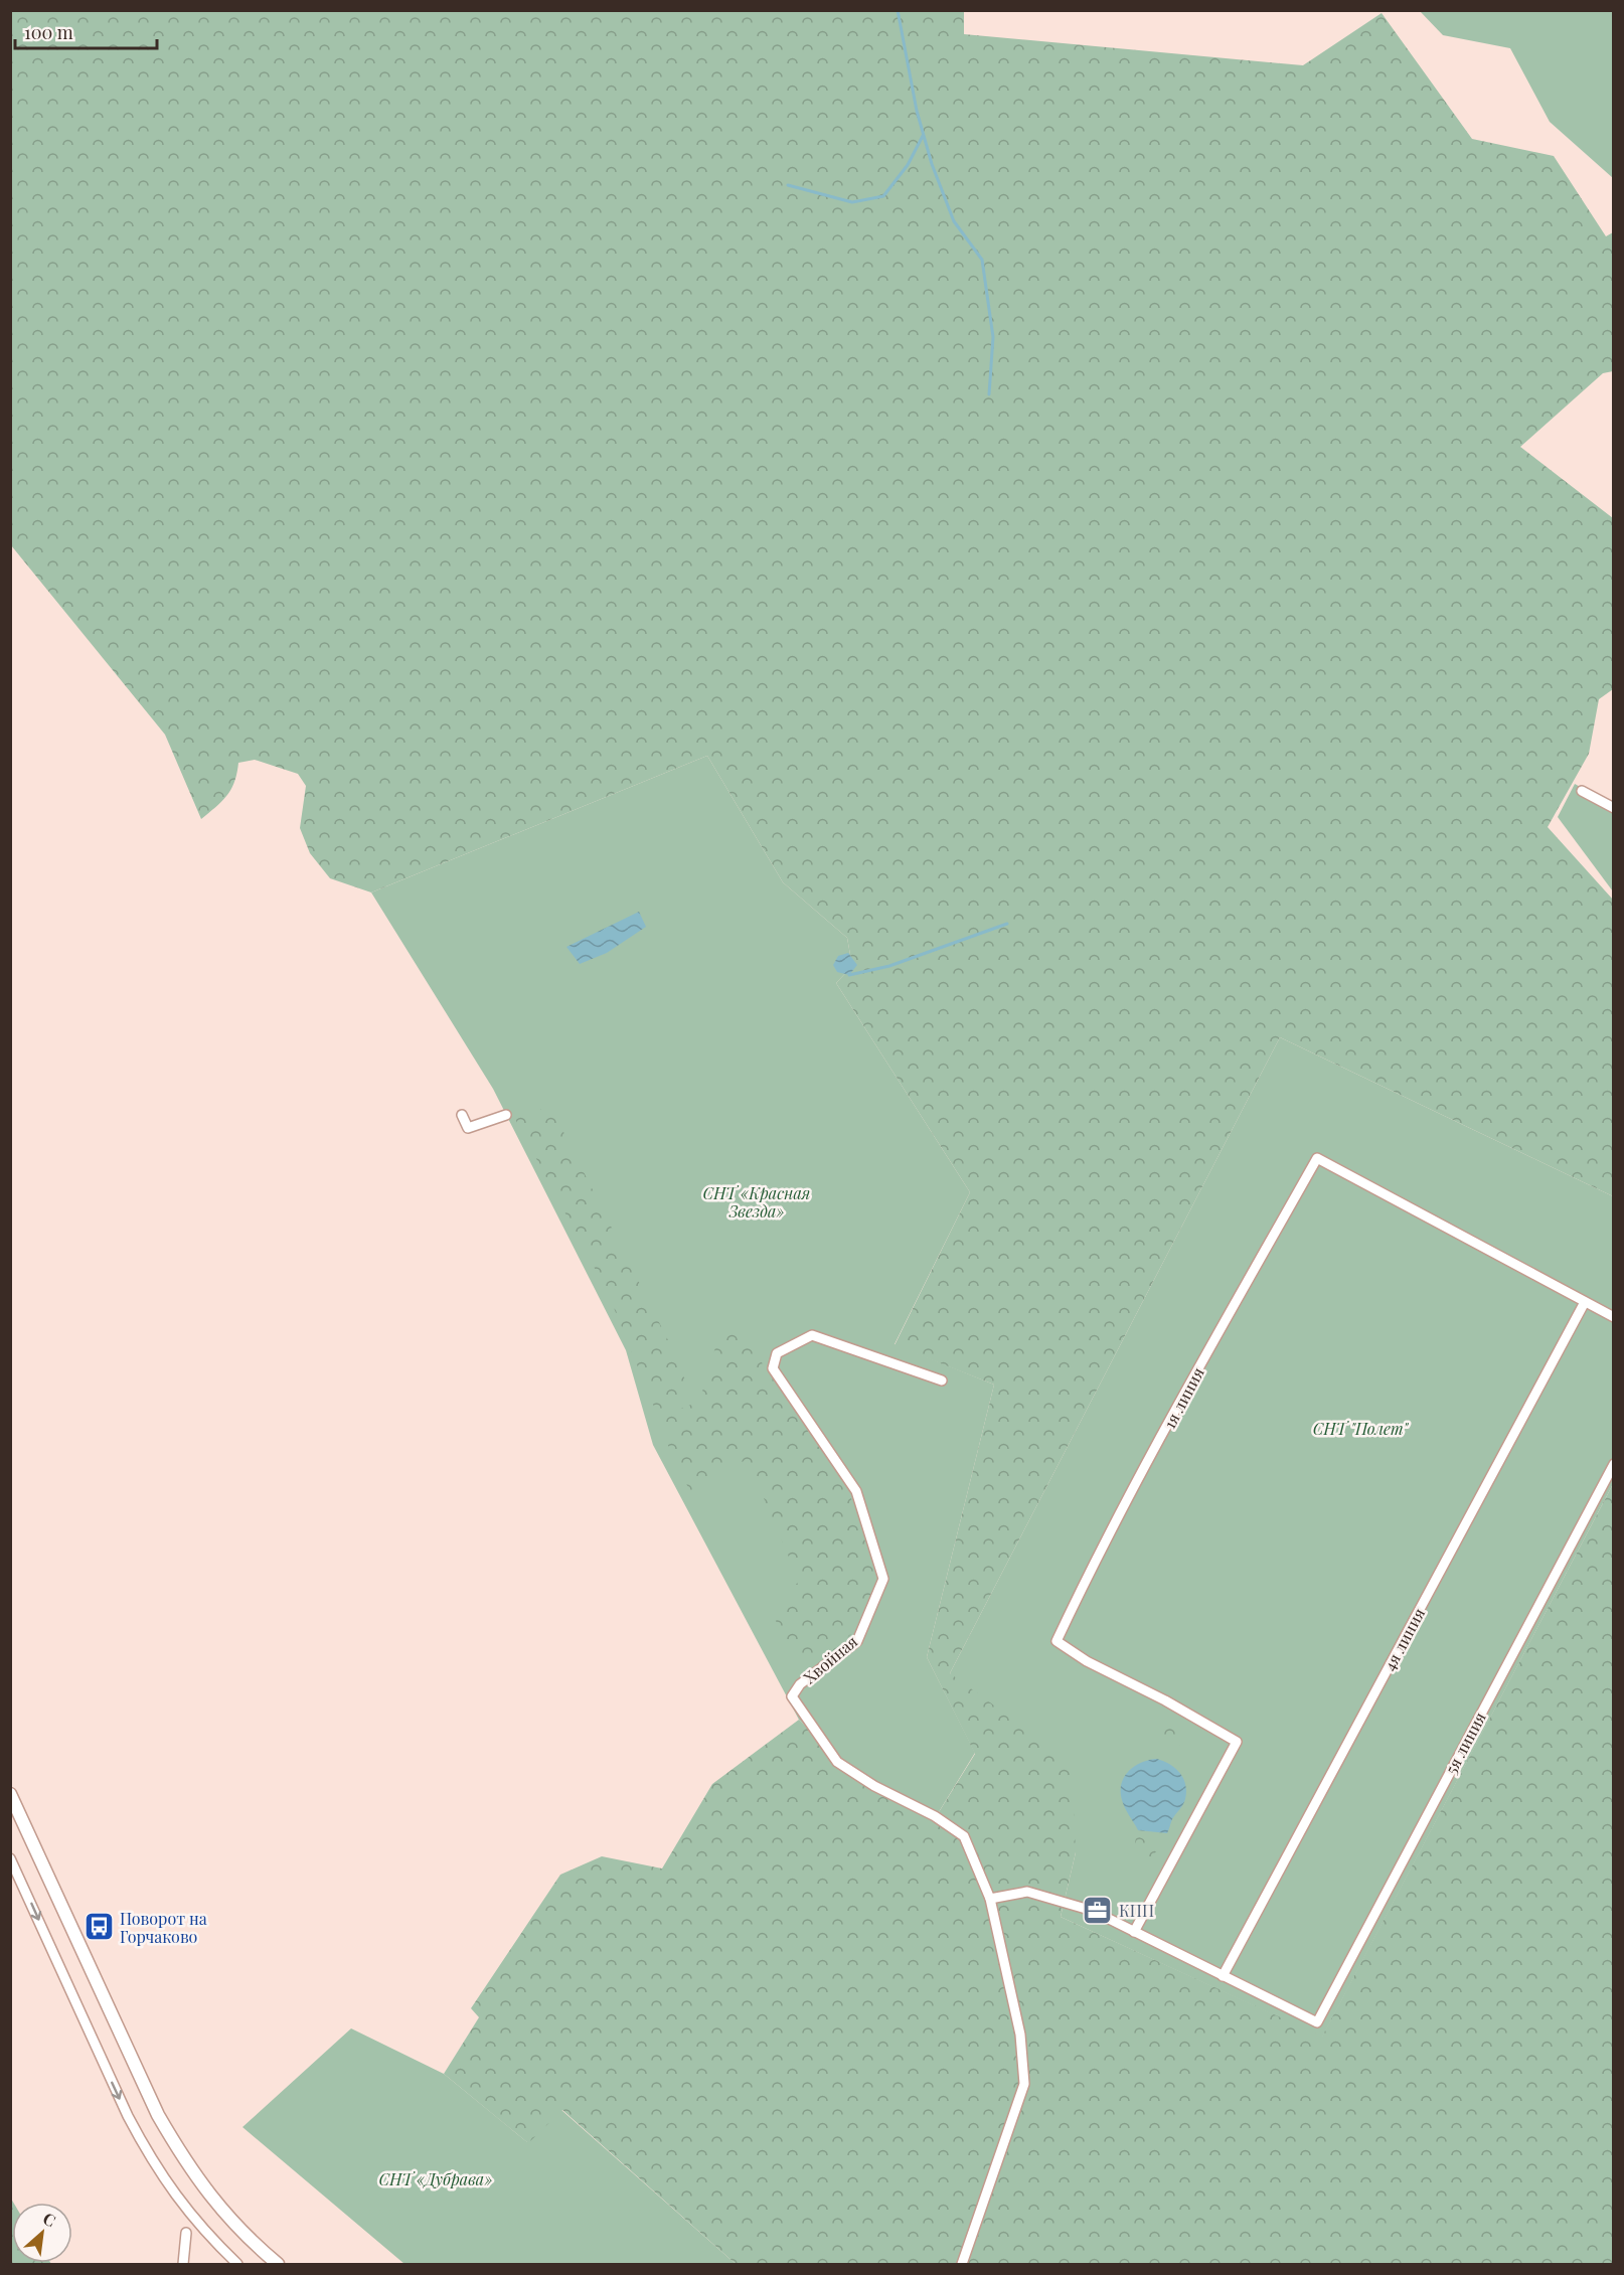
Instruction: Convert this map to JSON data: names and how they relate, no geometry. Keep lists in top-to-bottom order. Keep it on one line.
{"streets":{"street":["1я линия","4я линия","Хвойная","5я линия"]},"crossings":[["1я линия","4я линия"],["4я линия","5я линия"]],"parks":["СНТ «Красная Звезда»","СНТ \"Полет\"","СНТ «Дубрава»"],"places":{"office":["КПП"],"bus stop":["Поворот на Горчаково"]},"scale_bar":"100 m","north":"top right"}
